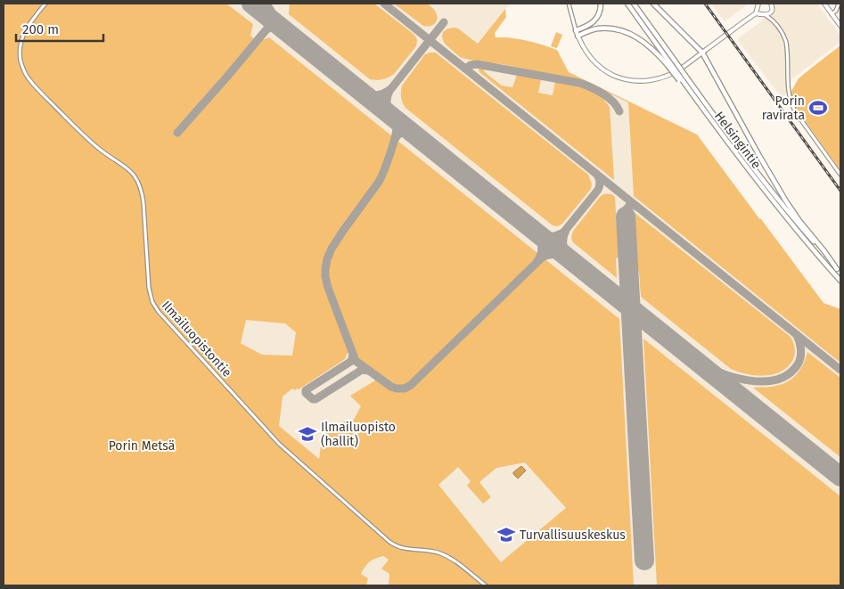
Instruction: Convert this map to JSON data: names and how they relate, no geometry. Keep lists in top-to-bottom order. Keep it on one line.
{"streets":{"highway":["Helsingintie"],"street":["Ilmailuopistontie"]},"parks":["Porin Metsä"],"places":{"sports":["Porin ravirata"],"school or university":["Ilmailuopisto (hallit)","Turvallisuuskeskus"]},"scale_bar":"200 m"}
